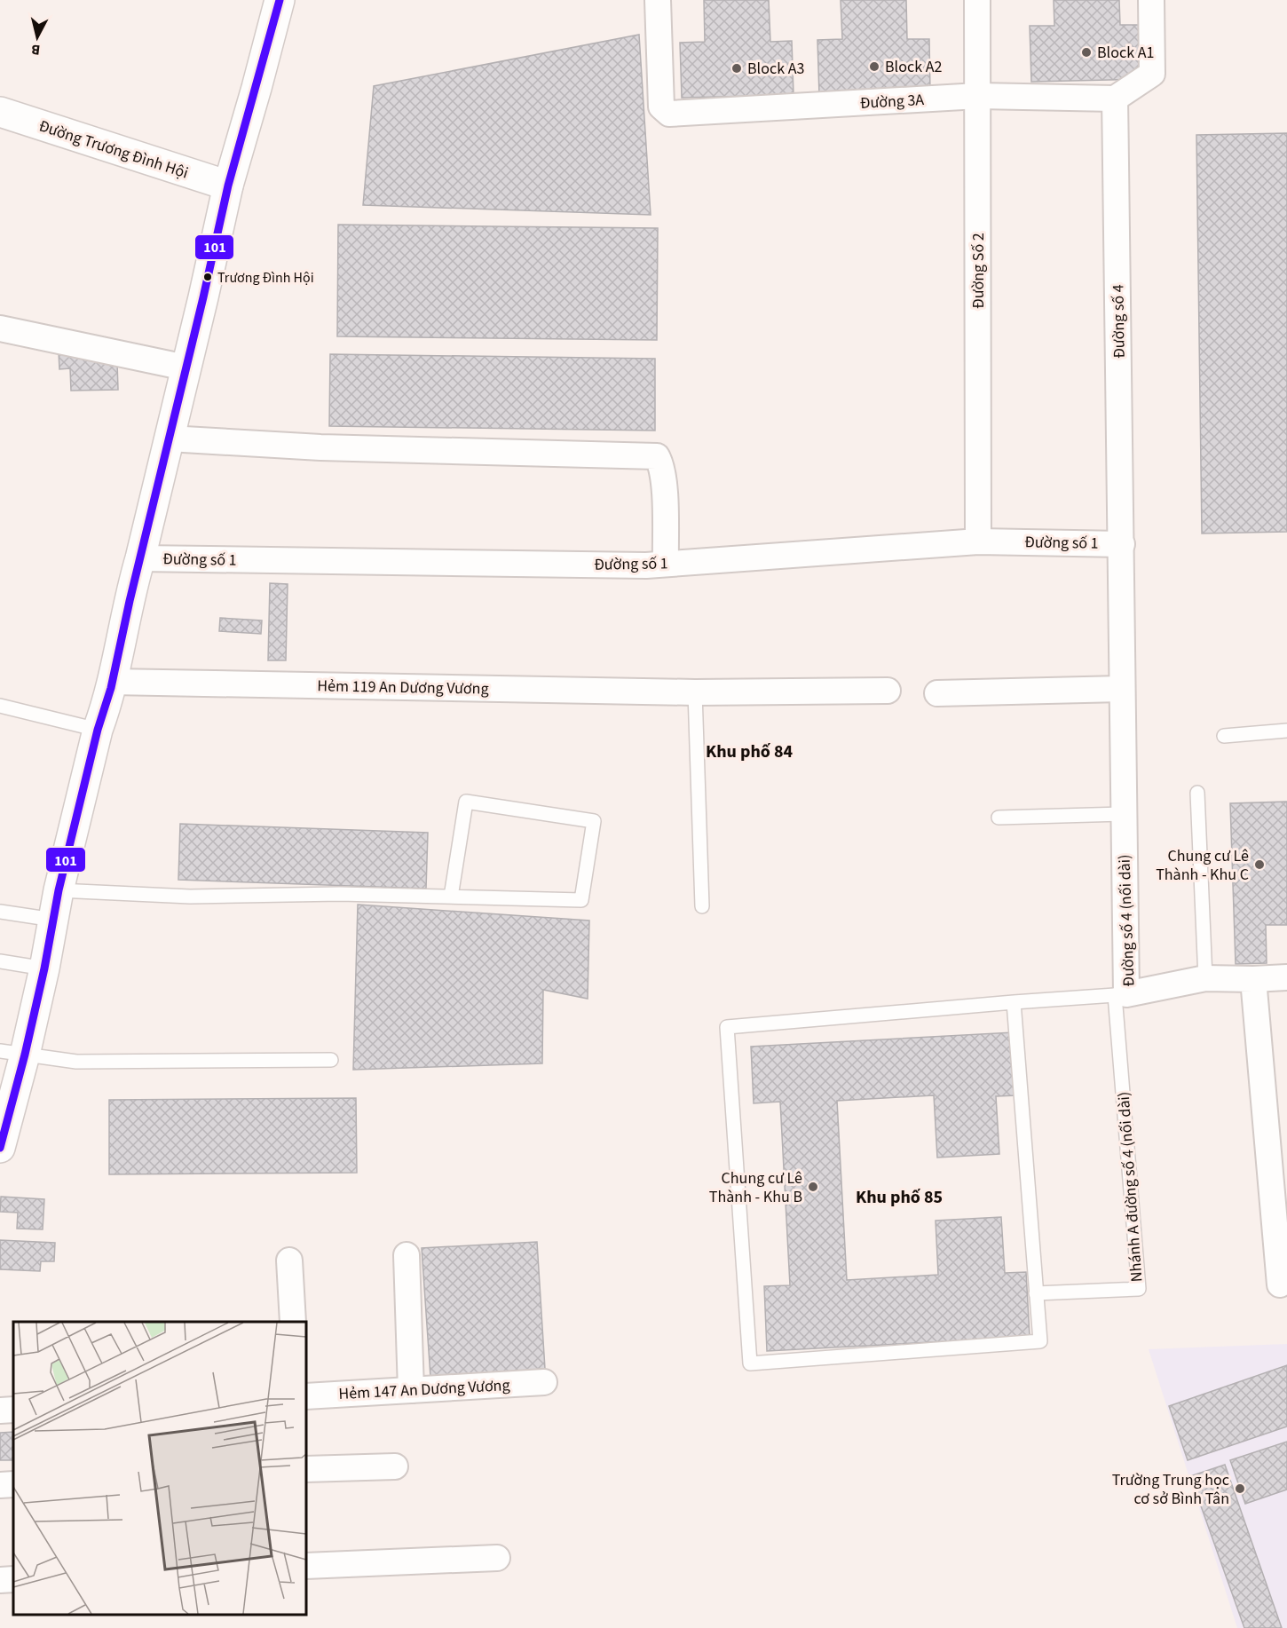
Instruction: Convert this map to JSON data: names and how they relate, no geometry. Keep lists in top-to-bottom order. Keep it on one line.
{"streets":{"main road":["Đường Trương Đình Hội"],"street":["Đường 3A","Đường Số 2","Đường số 4","Đường số 1","Hẻm 119 An Dương Vương","Đường số 4 (nối dài)","Hẻm 147 An Dương Vương"],"lane":["Nhánh A đường số 4 (nối dài)"]},"crossings":[["Đường 3A","Đường Số 2"],["Đường 3A","Đường số 4"],["Đường Số 2","Đường số 1"],["Đường số 4","Đường số 1"],["Đường số 4","Đường số 4 (nối dài)"],["Đường số 1","Đường số 4 (nối dài)"],["Đường số 4 (nối dài)","Nhánh A đường số 4 (nối dài)"]],"districts":["Khu phố 84","Khu phố 85"],"places":["Block A1","Block A2","Block A3","Trương Đình Hội","Chung cư Lê Thành - Khu C","Chung cư Lê Thành - Khu B","Trường Trung học cơ sở Bình Tân"],"lines":["transit line 101"],"north":"bottom"}
